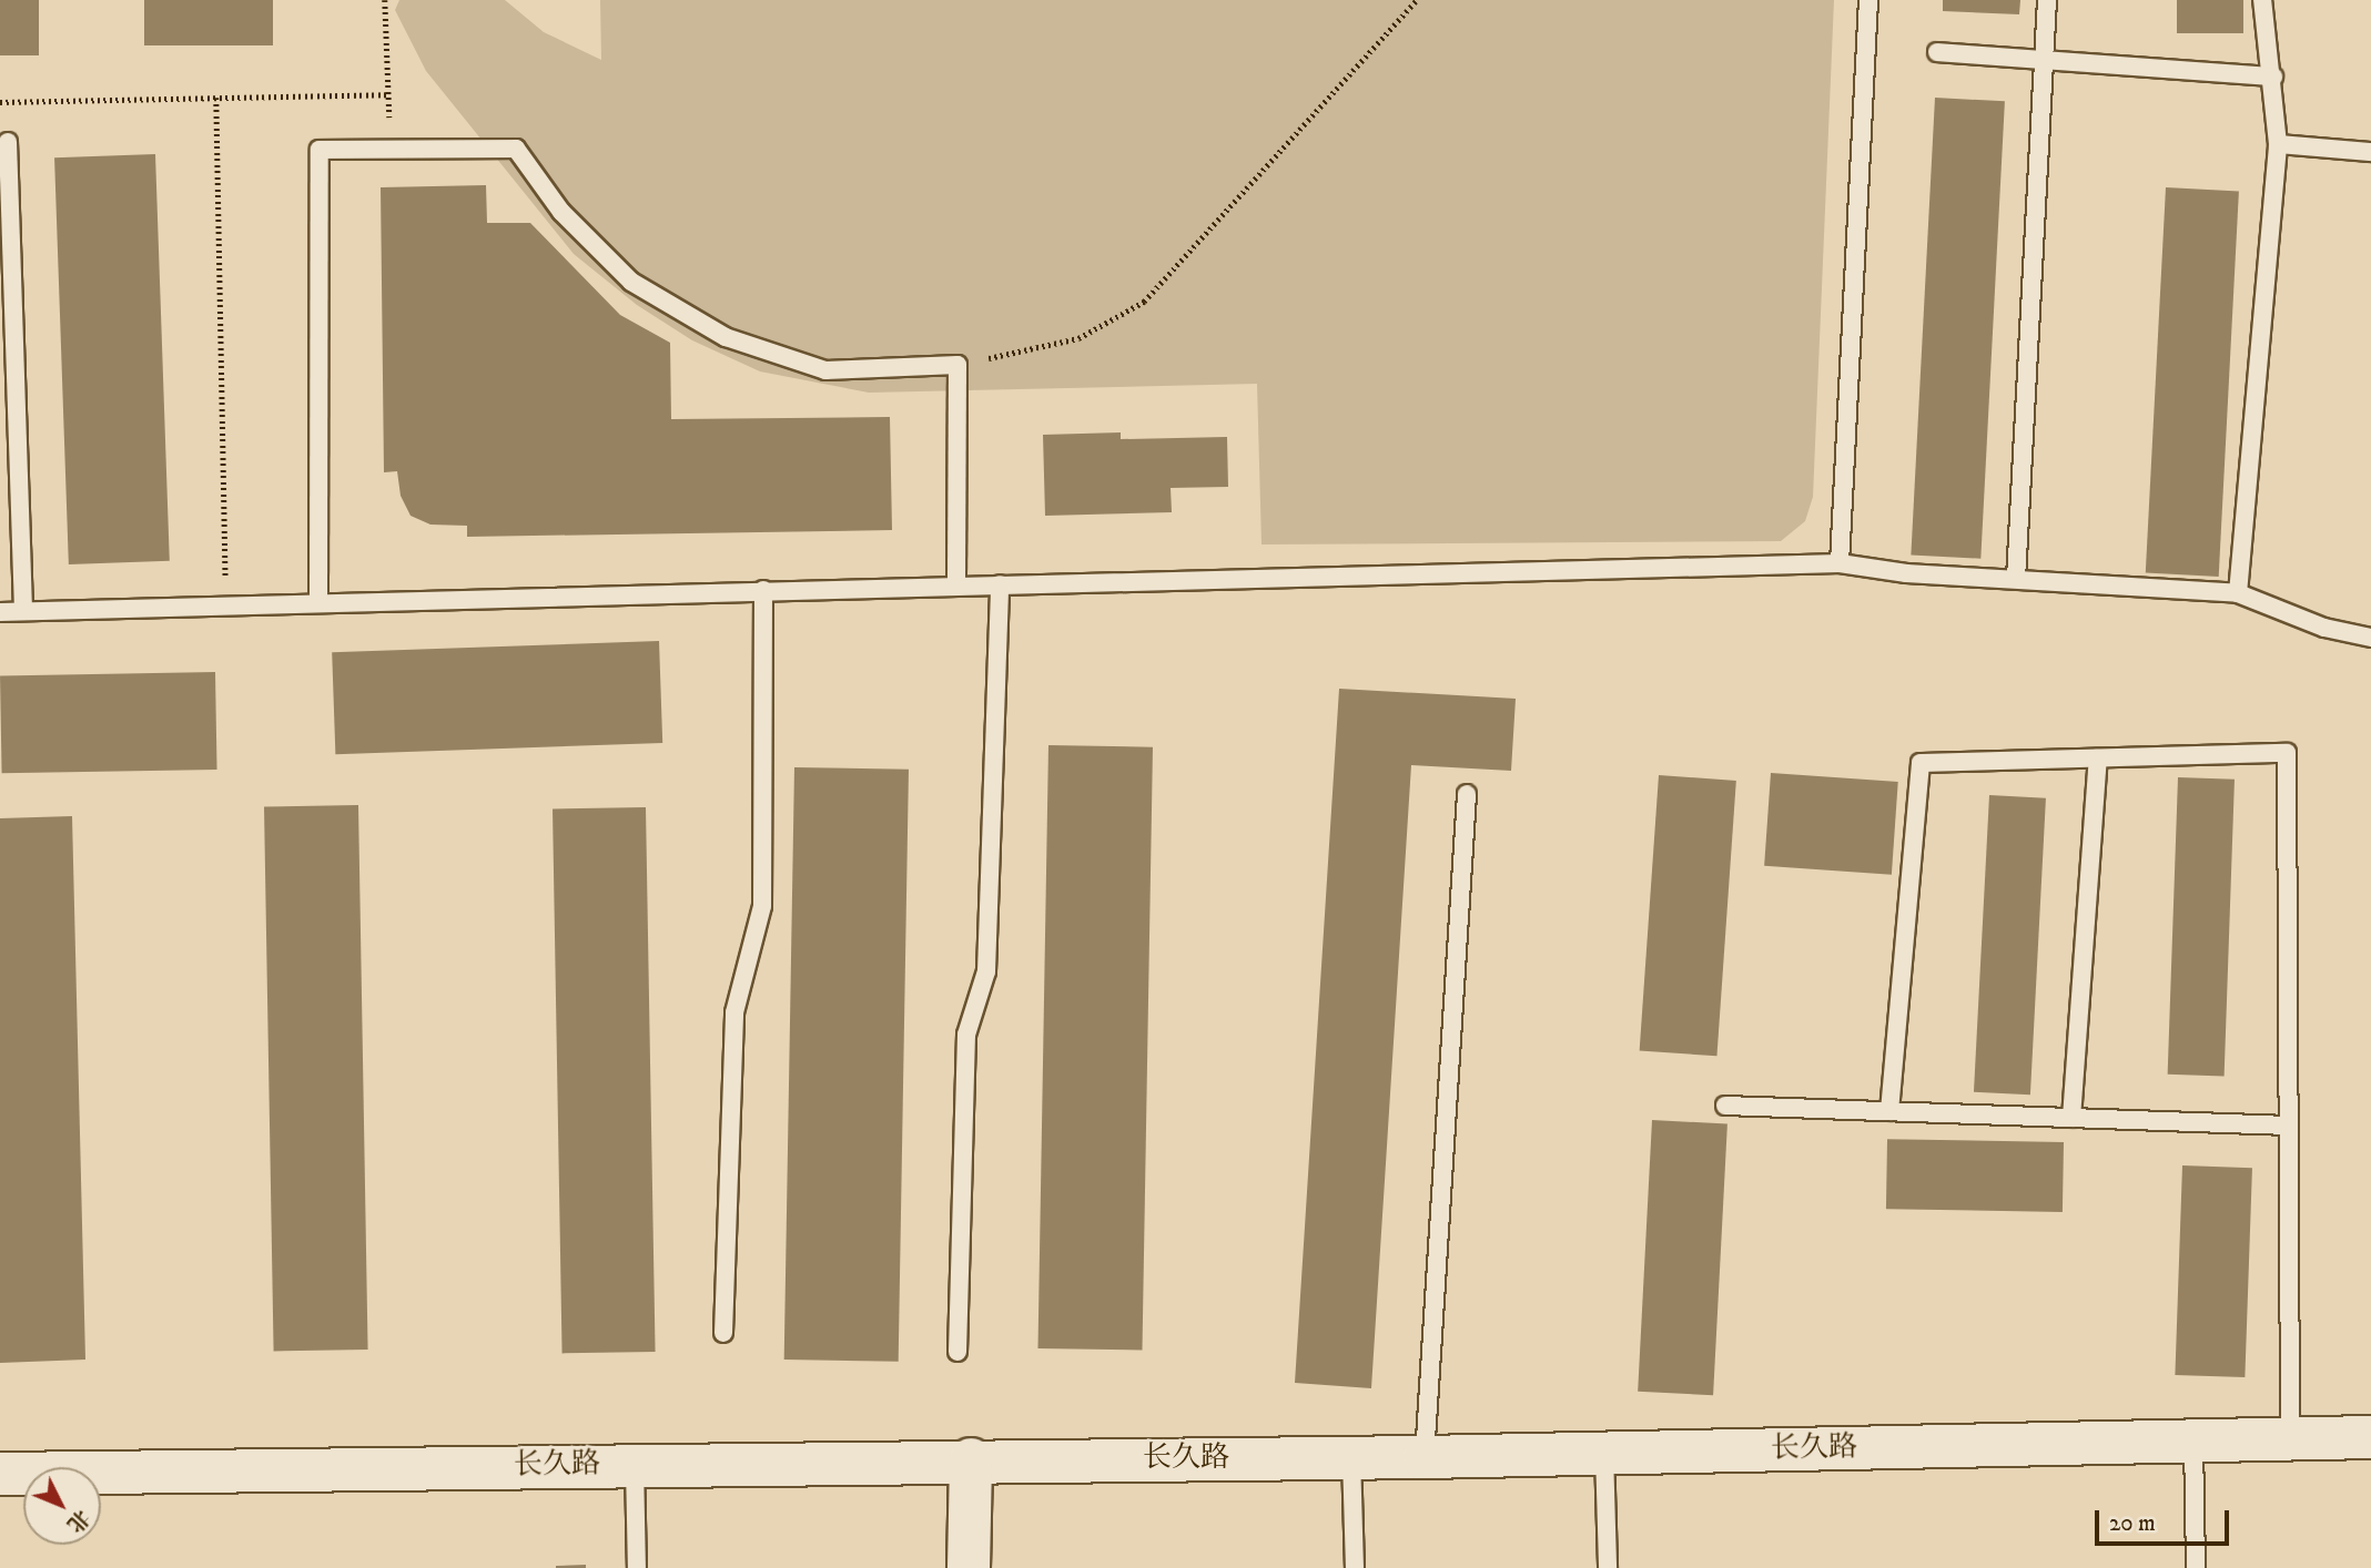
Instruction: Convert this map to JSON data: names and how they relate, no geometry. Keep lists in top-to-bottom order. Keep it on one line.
{"streets":{"street":["长久路"]},"scale_bar":"20 m","north":"bottom right"}
